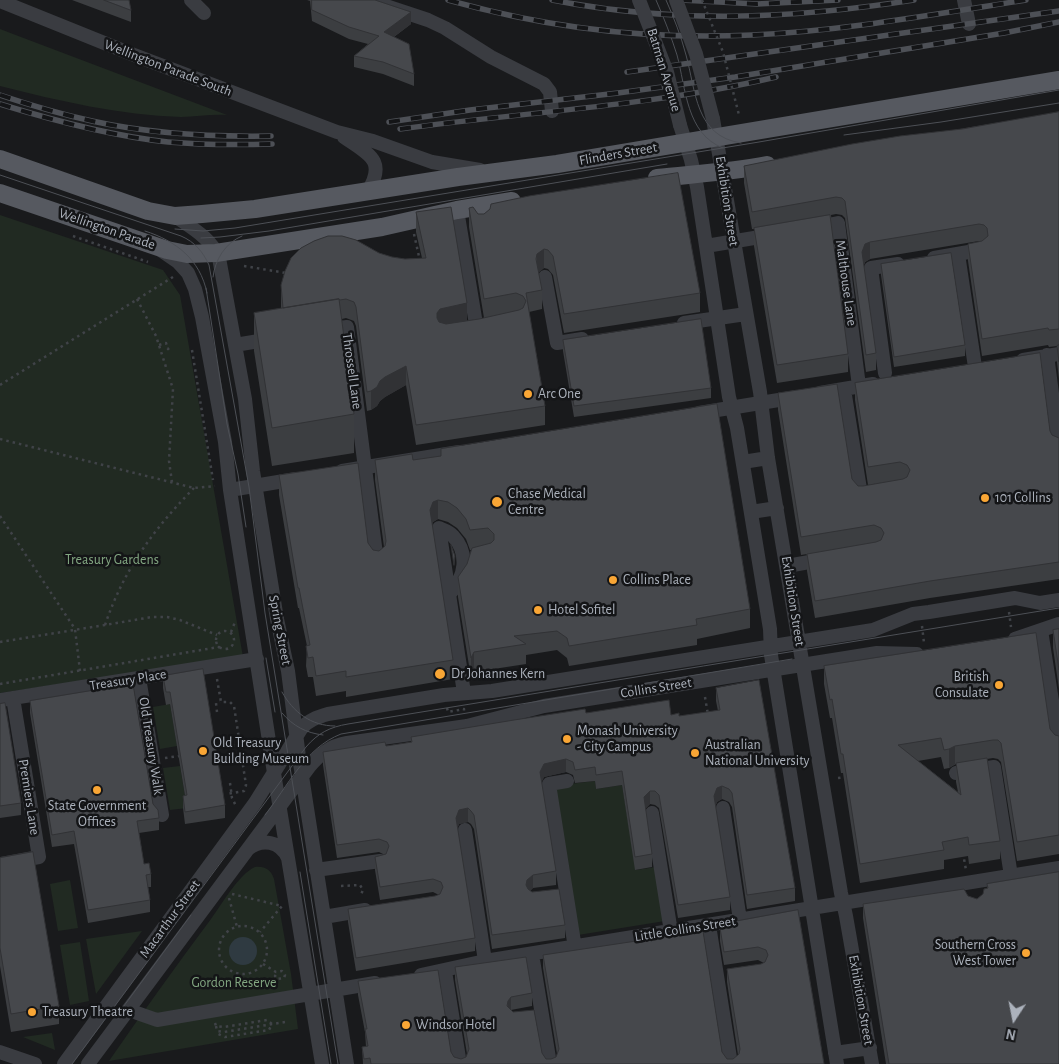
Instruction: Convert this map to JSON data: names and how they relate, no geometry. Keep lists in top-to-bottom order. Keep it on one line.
{"streets":{"main road":["Flinders Street","Wellington Parade"],"street":["Wellington Parade South","Batman Avenue","Exhibition Street","Malthouse Lane","Throssell Lane","Spring Street","Treasury Place","Collins Street","Old Treasury Walk","Premiers Lane","Macarthur Street","Little Collins Street"]},"crossings":[["Wellington Parade South","Flinders Street"],["Batman Avenue","Flinders Street"],["Batman Avenue","Exhibition Street"],["Flinders Street","Exhibition Street"],["Flinders Street","Spring Street"],["Exhibition Street","Malthouse Lane"],["Exhibition Street","Collins Street"],["Exhibition Street","Little Collins Street"],["Wellington Parade","Spring Street"],["Spring Street","Treasury Place"],["Spring Street","Collins Street"],["Spring Street","Macarthur Street"],["Treasury Place","Old Treasury Walk"],["Treasury Place","Premiers Lane"],["Collins Street","Macarthur Street"]],"parks":["Treasury Gardens","Gordon Reserve"],"places":["Arc One","101 Collins","Chase Medical Centre","Collins Place","Hotel Sofitel","Dr Johannes Kern","British Consulate","Monash University - City Campus","Old Treasury Building Museum","Australian National University","State Government Offices","Southern Cross West Tower","Treasury Theatre","Windsor Hotel"],"north":"bottom"}
